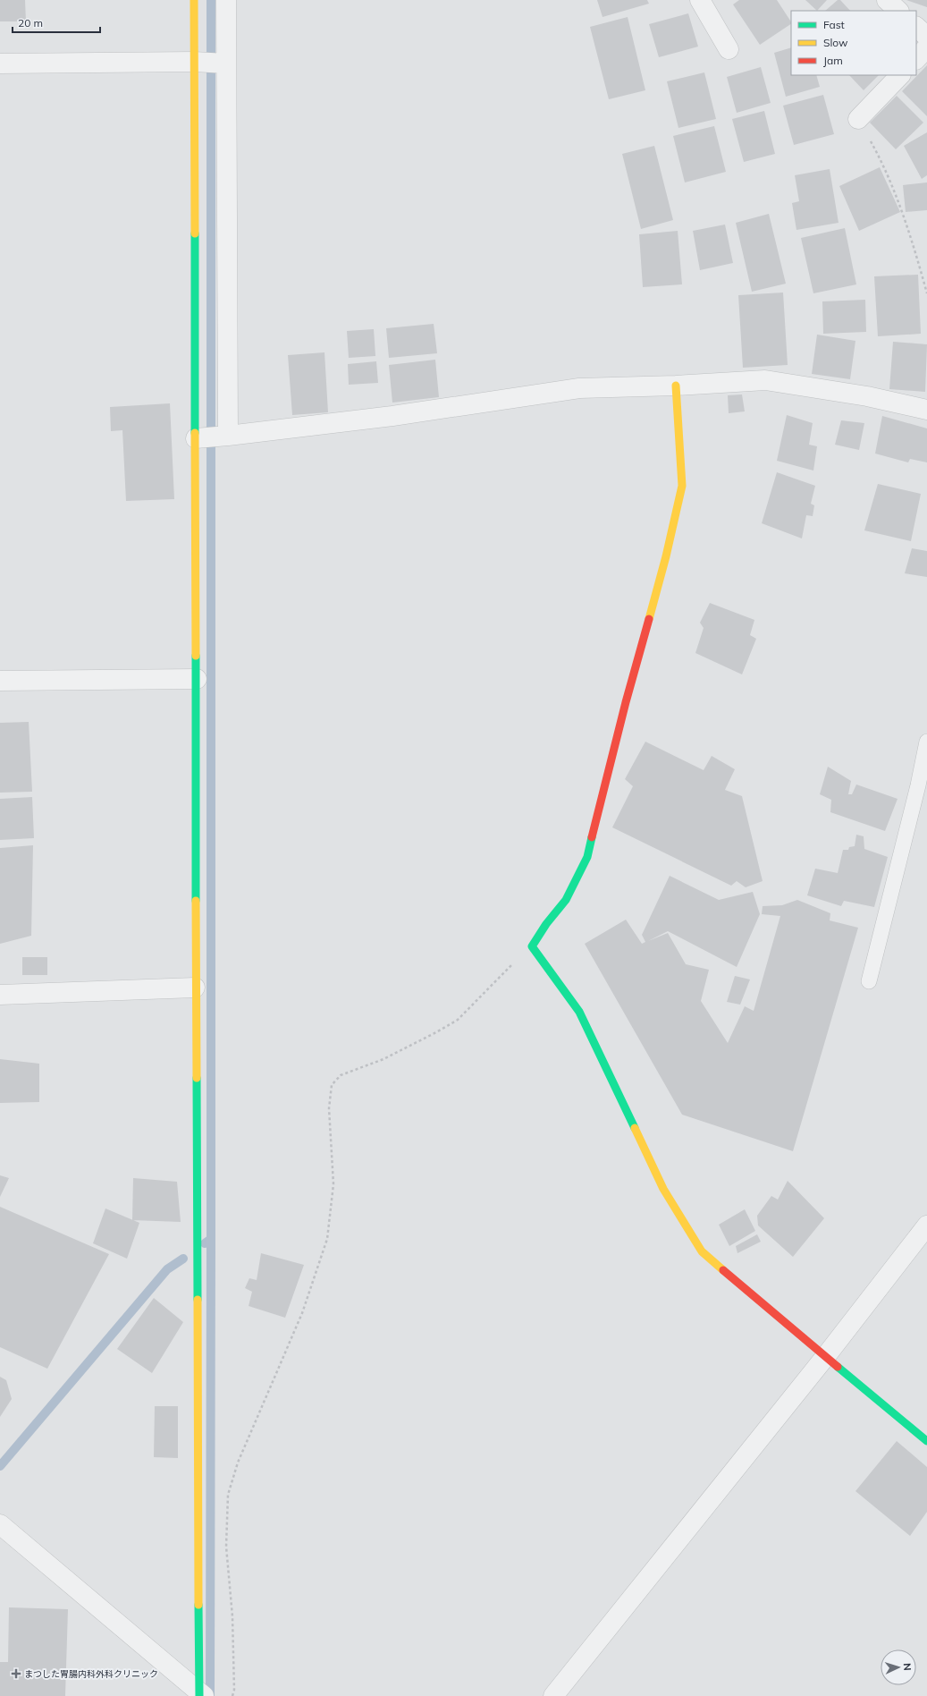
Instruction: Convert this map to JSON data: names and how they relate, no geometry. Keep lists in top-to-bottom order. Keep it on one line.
{"places":{"health":["まつした胃腸内科外科クリニック"]},"legend":["Fast","Slow","Jam"],"scale_bar":"20 m","north":"right"}
